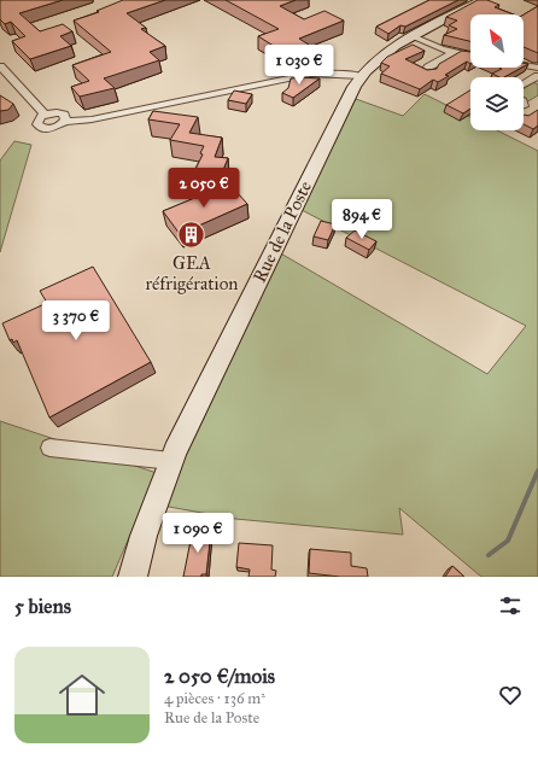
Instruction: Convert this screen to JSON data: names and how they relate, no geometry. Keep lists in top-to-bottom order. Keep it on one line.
{"streets":{"street":["Rue de la Poste"]},"places":{"building":["GEA réfrigération"]},"north":"top left","page":{"price":["1 030 €","2 050 €","894 €","3 370 €","1 090 €"],"heading":"5 biens","list":[{"name":"2 050 €/mois","note":"4 pièces · 136 m² · Rue de la Poste"}]}}
